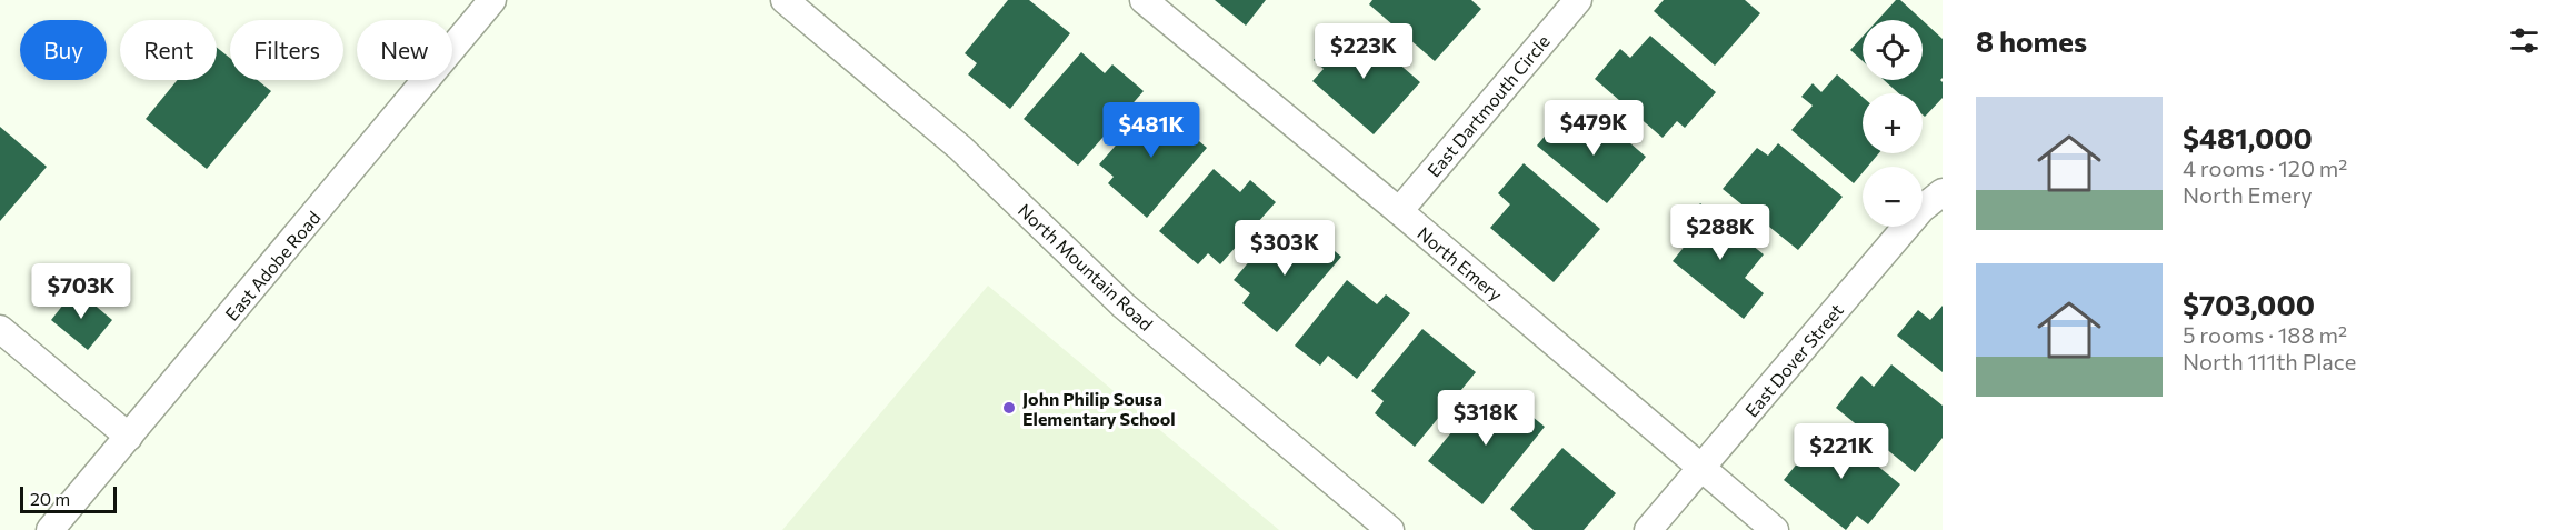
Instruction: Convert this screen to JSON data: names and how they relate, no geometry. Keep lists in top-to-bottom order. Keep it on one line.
{"streets":{"street":["East Dartmouth Circle","North Emery","East Adobe Road","North Mountain Road","East Dover Street"]},"crossings":[["East Dartmouth Circle","North Emery"],["North Emery","East Dover Street"]],"places":["John Philip Sousa Elementary School"],"scale_bar":"20 m","page":{"heading":"8 homes","map_buttons":["+","−"],"chip":["Buy","Rent","Filters","New"],"price":["$223K","$479K","$481K","$288K","$303K","$703K","$318K","$221K"],"list":[{"name":"$481,000","note":"4 rooms · 120 m² · North Emery"},{"name":"$703,000","note":"5 rooms · 188 m² · North 111th Place"}],"scale":"20 m"}}
